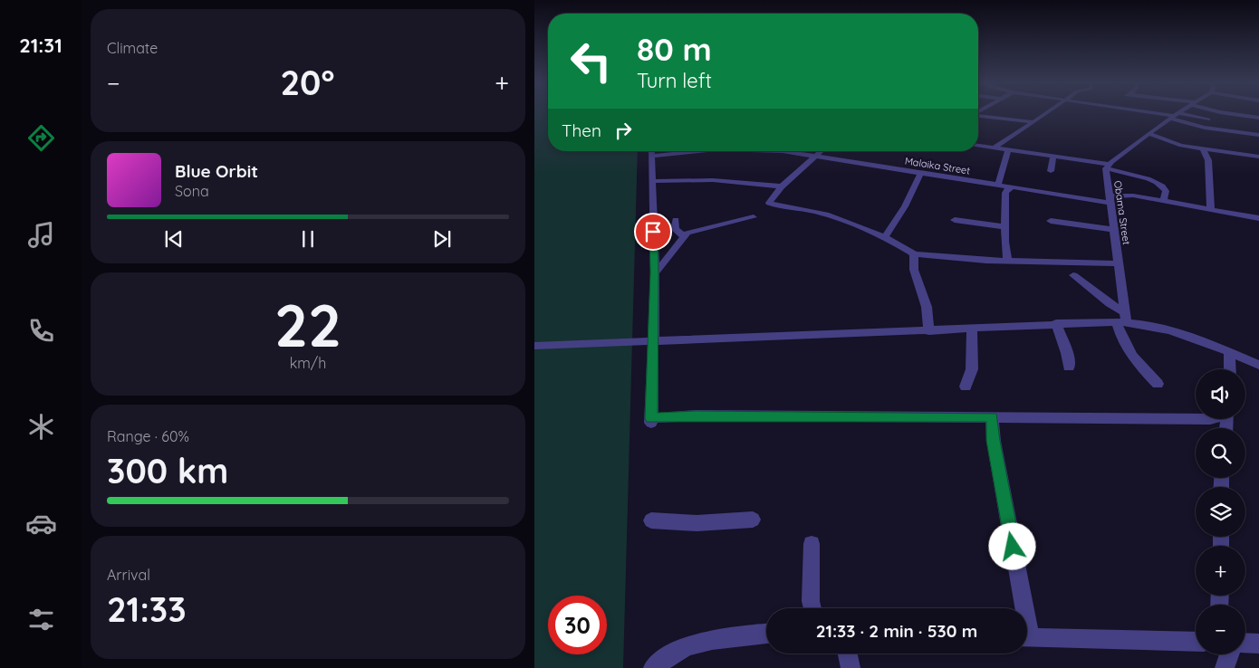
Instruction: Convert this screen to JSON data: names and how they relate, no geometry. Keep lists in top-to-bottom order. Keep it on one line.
{"streets":{"street":["Malaika Street","Obama Street"]},"crossings":[["Malaika Street","Obama Street"]],"page":{"tabs":"21:31","tile":["Climate",["22","km/h"],["Range · 60%","300 km"],["Arrival","21:33"]],"turn":["80 m","Turn left"],"heat":["−","20°","+"],"then":"Then","song":["Blue Orbit","Sona"],"map_buttons":["+","−"],"limit":"30","trip":"21:33 · 2 min · 530 m"}}
